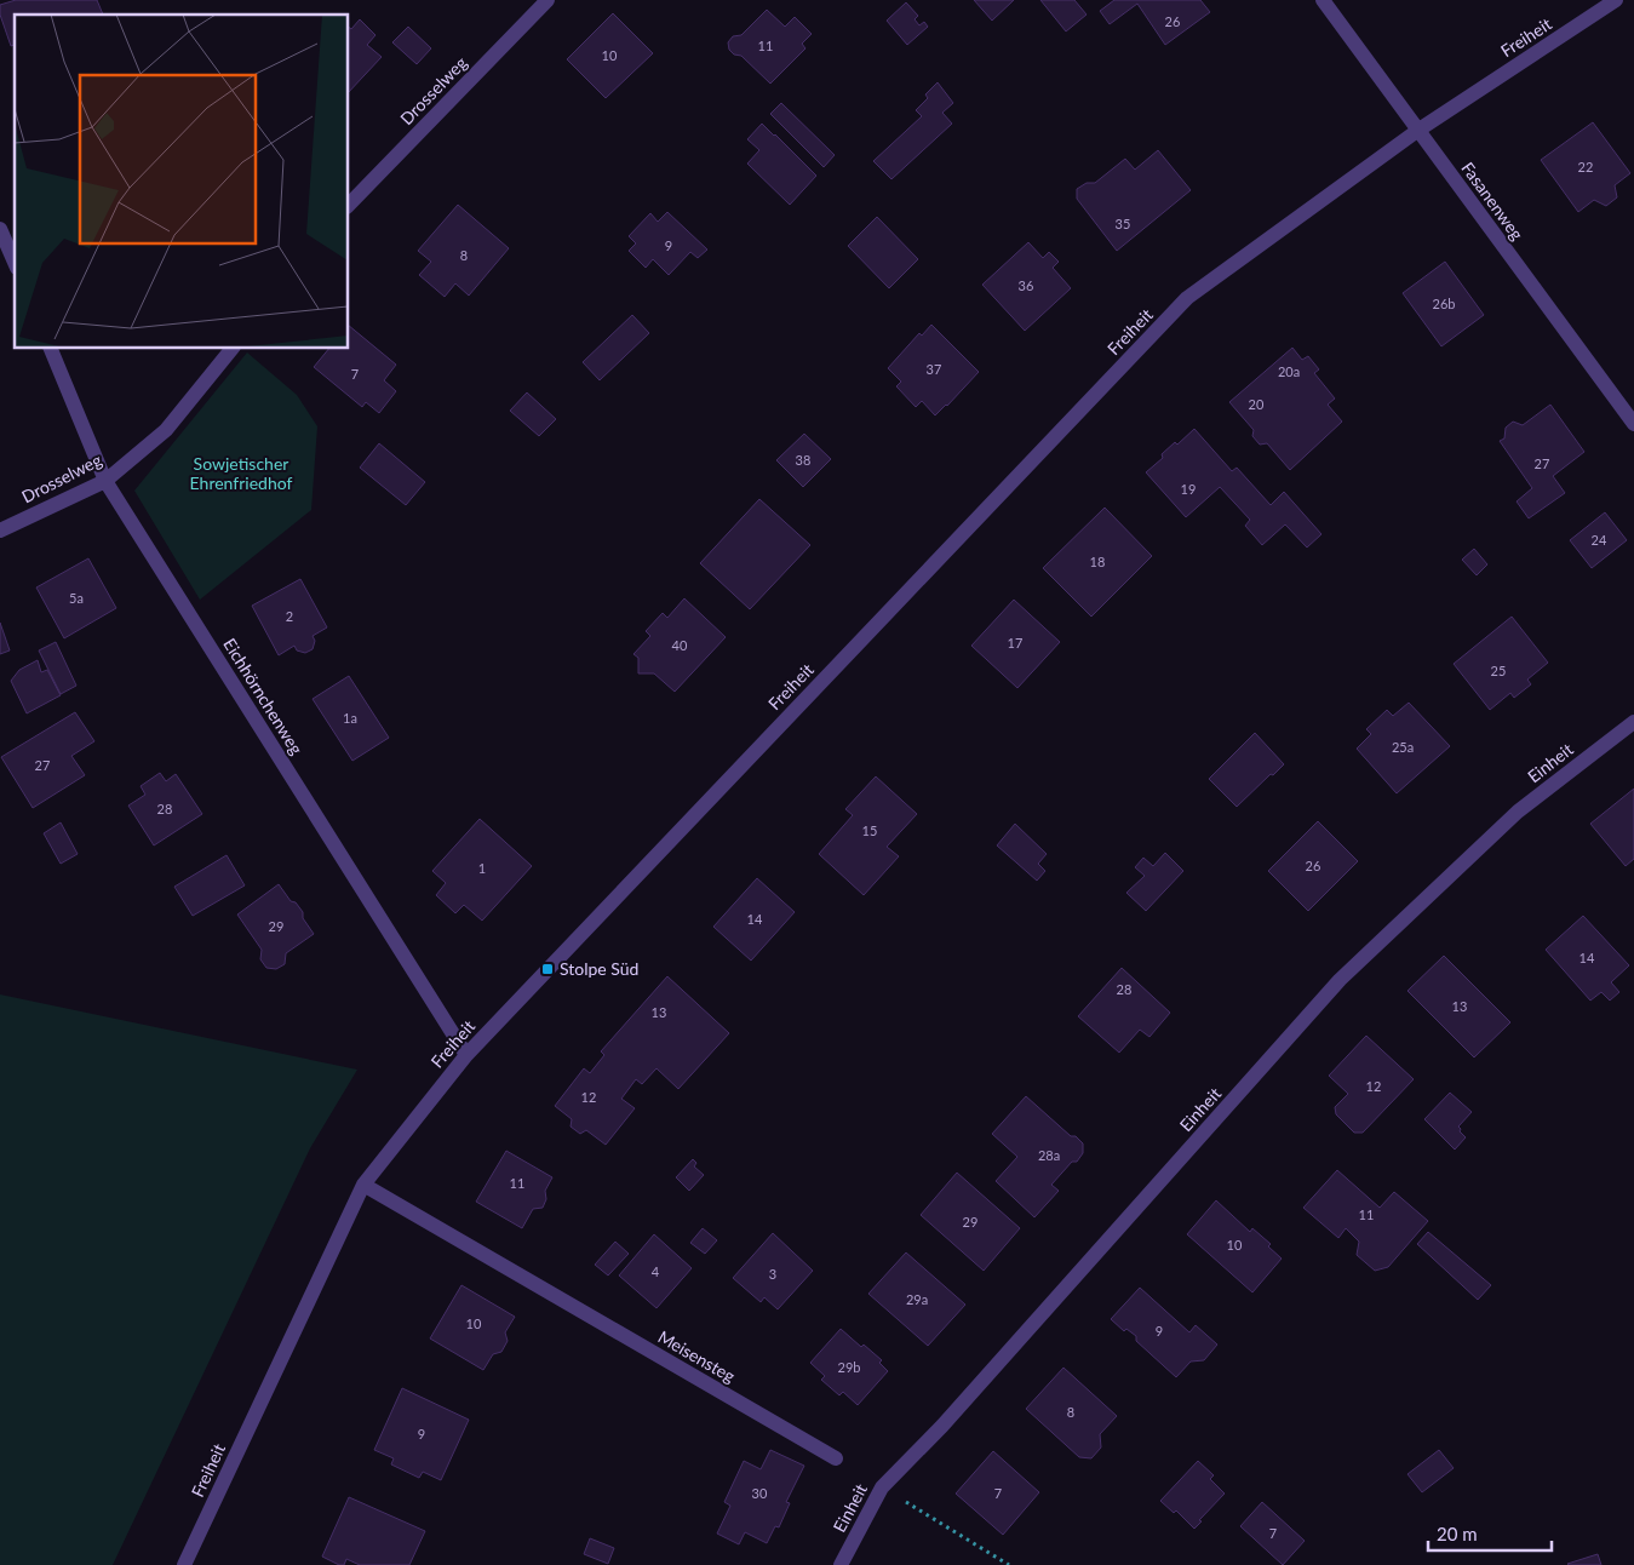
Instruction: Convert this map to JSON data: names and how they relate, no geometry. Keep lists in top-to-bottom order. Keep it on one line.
{"streets":{"street":["Freiheit","Drosselweg","Fasanenweg","Eichhörnchenweg","Einheit","Meisensteg"]},"crossings":[["Freiheit","Fasanenweg"],["Freiheit","Eichhörnchenweg"],["Freiheit","Meisensteg"],["Drosselweg","Eichhörnchenweg"]],"parks":["Sowjetischer Ehrenfriedhof"],"places":{"transit":["Stolpe Süd"]},"house_numbers":["26","11","10","22","35","9","8","36","26b","37","20a","7","20","38","27","19","24","18","5a","2","17","40","25","1a","25a","27","28","15","26","1","14","29","14","28","13","13","12","12","28a","11","11","29","10","4","3","29a","10","9","29b","8","9","30","7","7"],"scale_bar":"20 m"}
